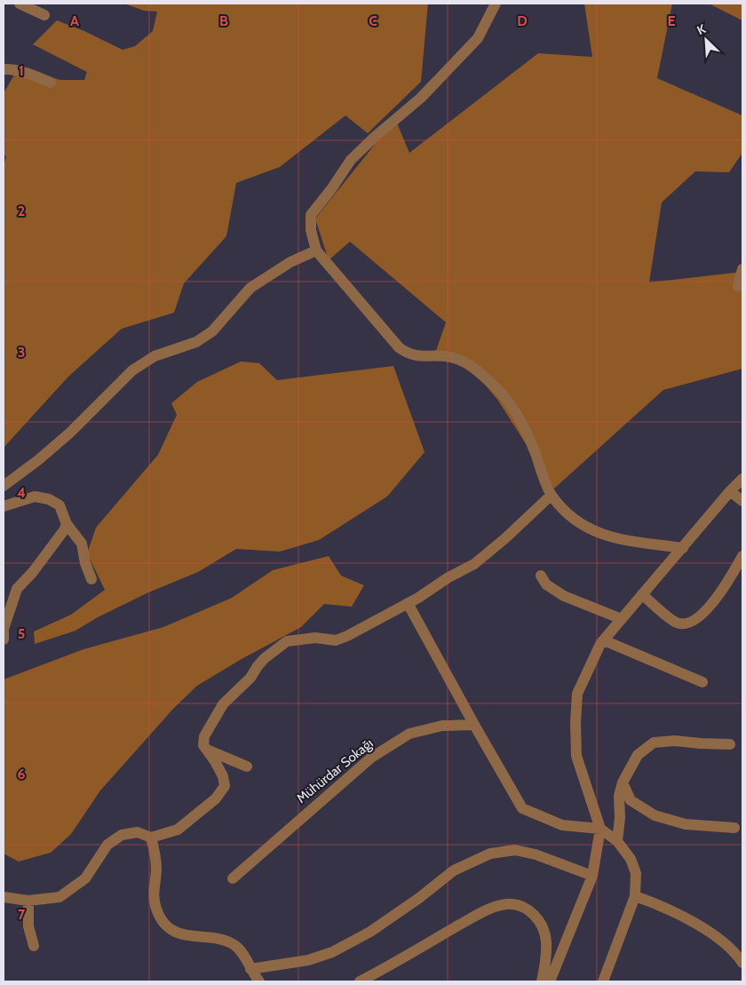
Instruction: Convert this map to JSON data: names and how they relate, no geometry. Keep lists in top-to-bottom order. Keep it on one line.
{"streets":{"street":["Mühürdar Sokağı"]},"north":"top left","grid":{"columns":["A","B","C","D","E"],"rows":["1","2","3","4","5","6","7"]}}
